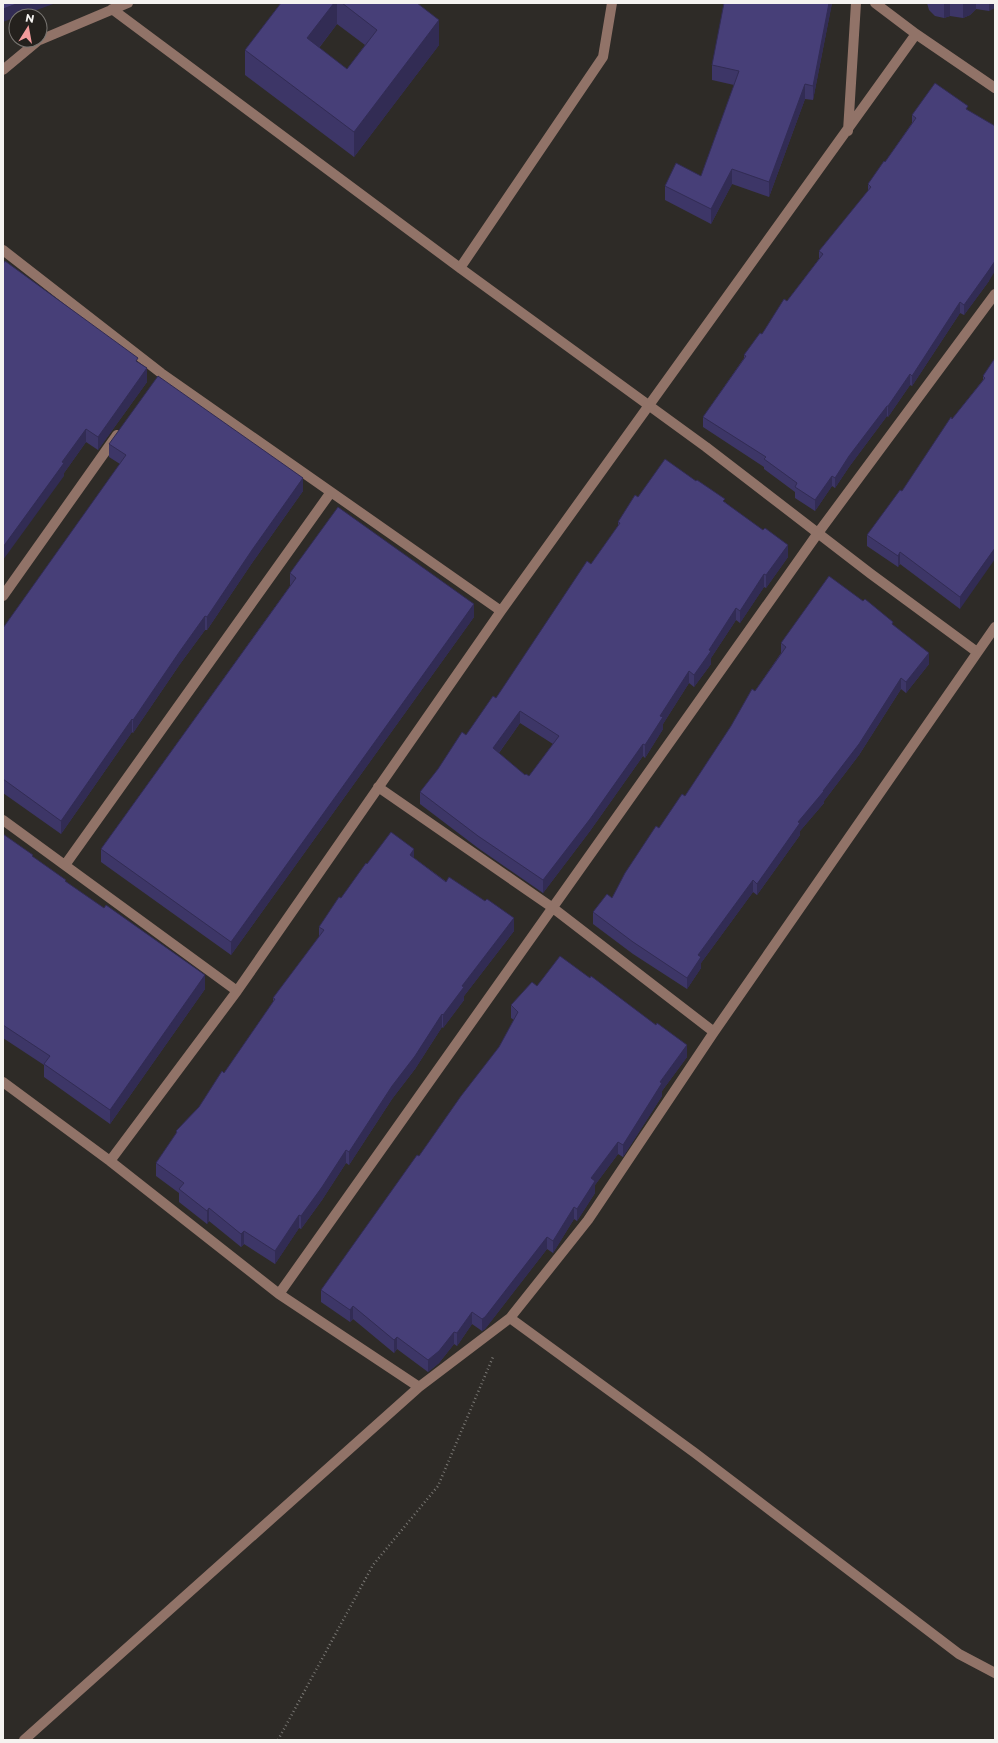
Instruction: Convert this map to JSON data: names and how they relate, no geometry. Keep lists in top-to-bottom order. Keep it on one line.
{"north":"top"}
